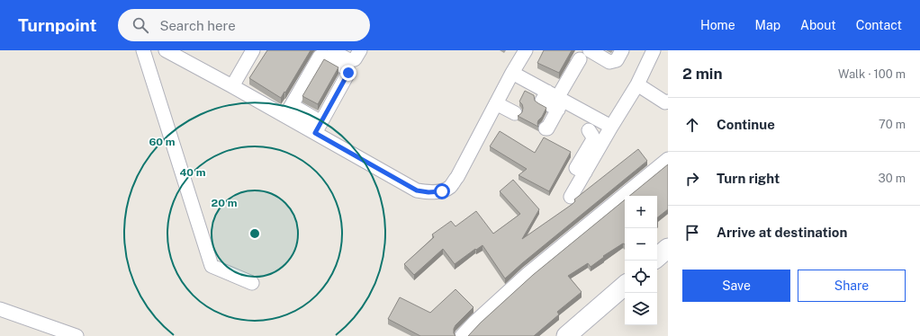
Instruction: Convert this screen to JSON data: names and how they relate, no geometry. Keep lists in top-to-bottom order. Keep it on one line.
{"page":{"header":"Turnpoint","search":"Search here","nav":["Home","Map","About","Contact"],"heading":["2 min","Walk · 100 m"],"list":[["Continue","70 m"],["Turn right","30 m"],"Arrive at destination"],"map_buttons":["+","−"],"buttons":["Save","Share"]},"rings":["60 m","40 m","20 m"]}
